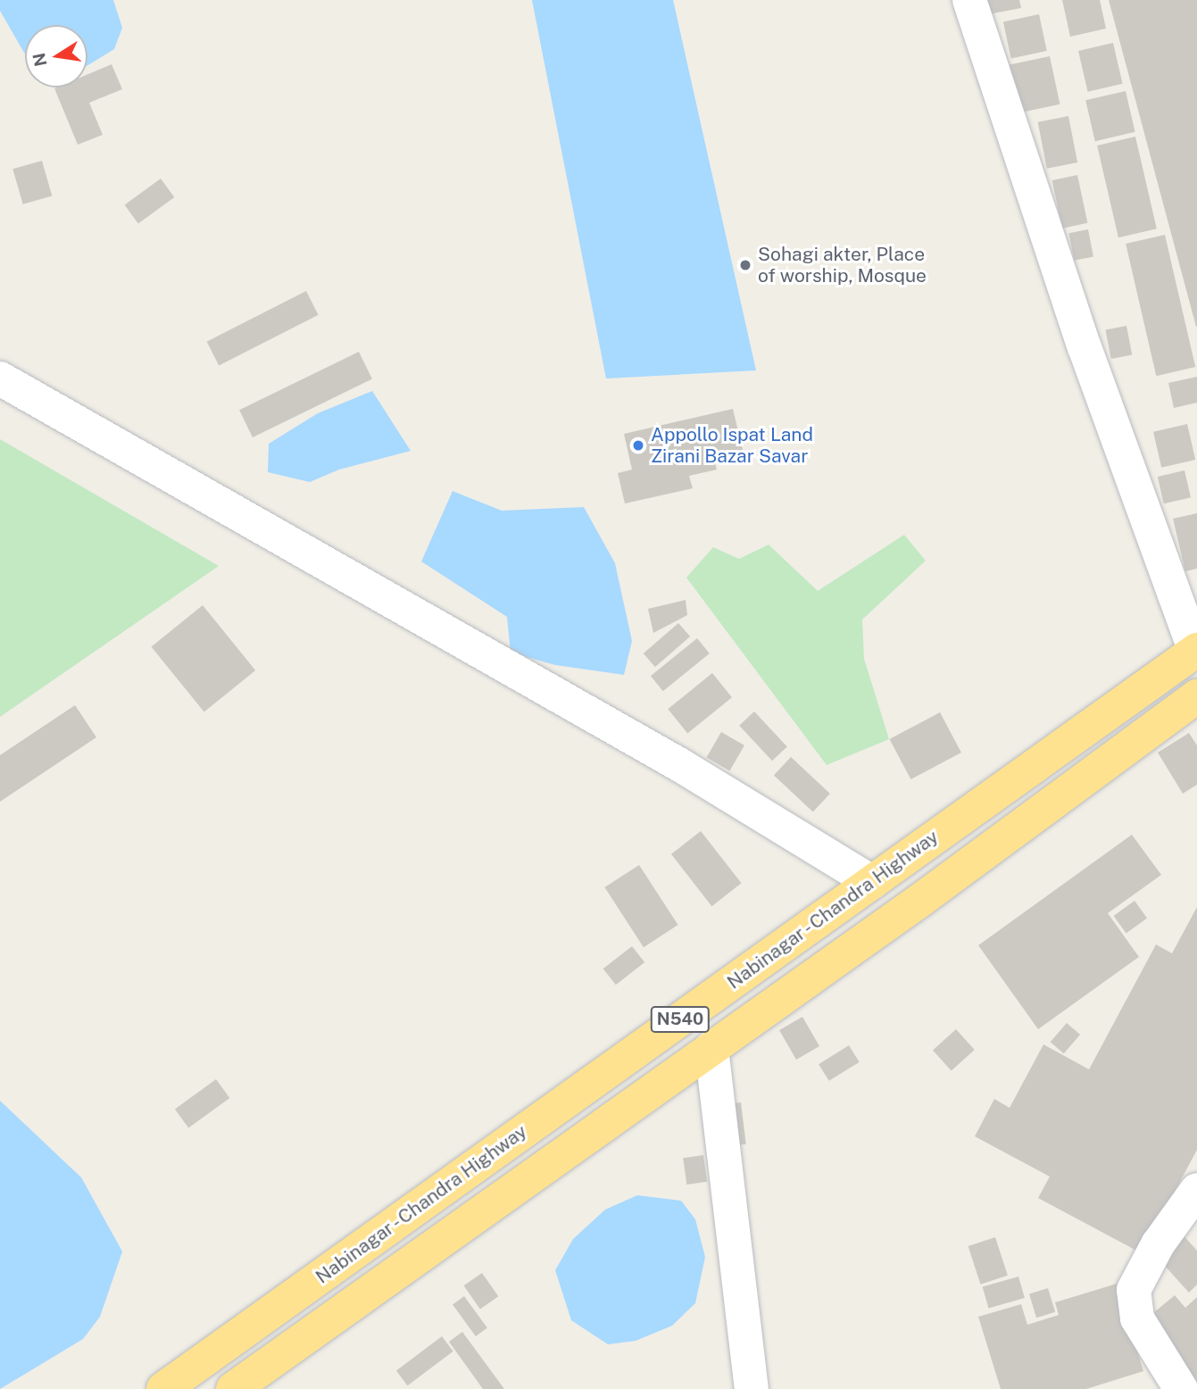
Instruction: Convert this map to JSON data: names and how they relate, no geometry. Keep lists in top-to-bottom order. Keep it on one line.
{"streets":{"highway":["Nabinagar - Chandra Highway","N540"]},"places":["Sohagi akter, Place of worship, Mosque","Appollo Ispat Land Zirani Bazar Savar"],"north":"left"}
